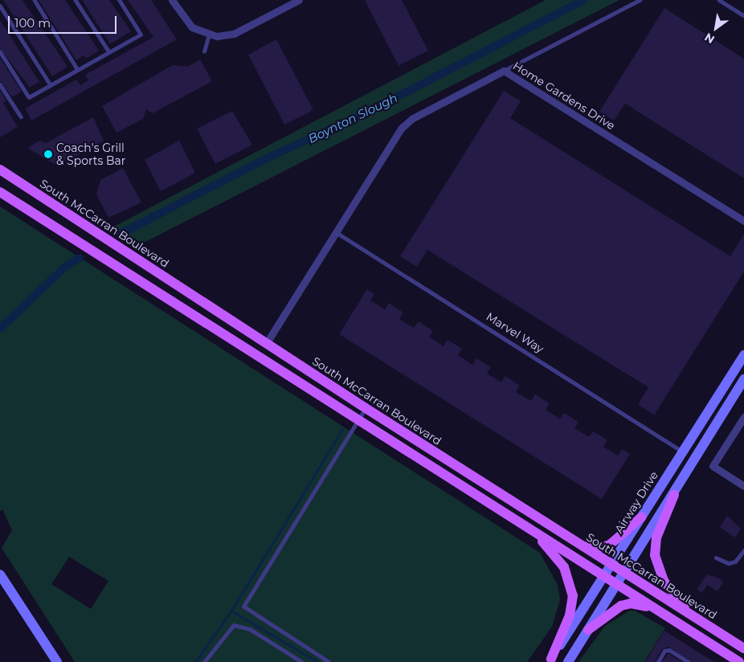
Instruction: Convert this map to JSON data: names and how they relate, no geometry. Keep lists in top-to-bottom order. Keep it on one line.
{"streets":{"main road":["South McCarran Boulevard","Airway Drive"],"street":["Home Gardens Drive"],"lane":["Marvel Way"]},"crossings":[["Home Gardens Drive","South McCarran Boulevard"],["Home Gardens Drive","Marvel Way"],["South McCarran Boulevard","Airway Drive"],["Marvel Way","Airway Drive"]],"water":["Boynton Slough"],"places":["Coach's Grill & Sports Bar"],"scale_bar":"100 m","north":"bottom left"}
